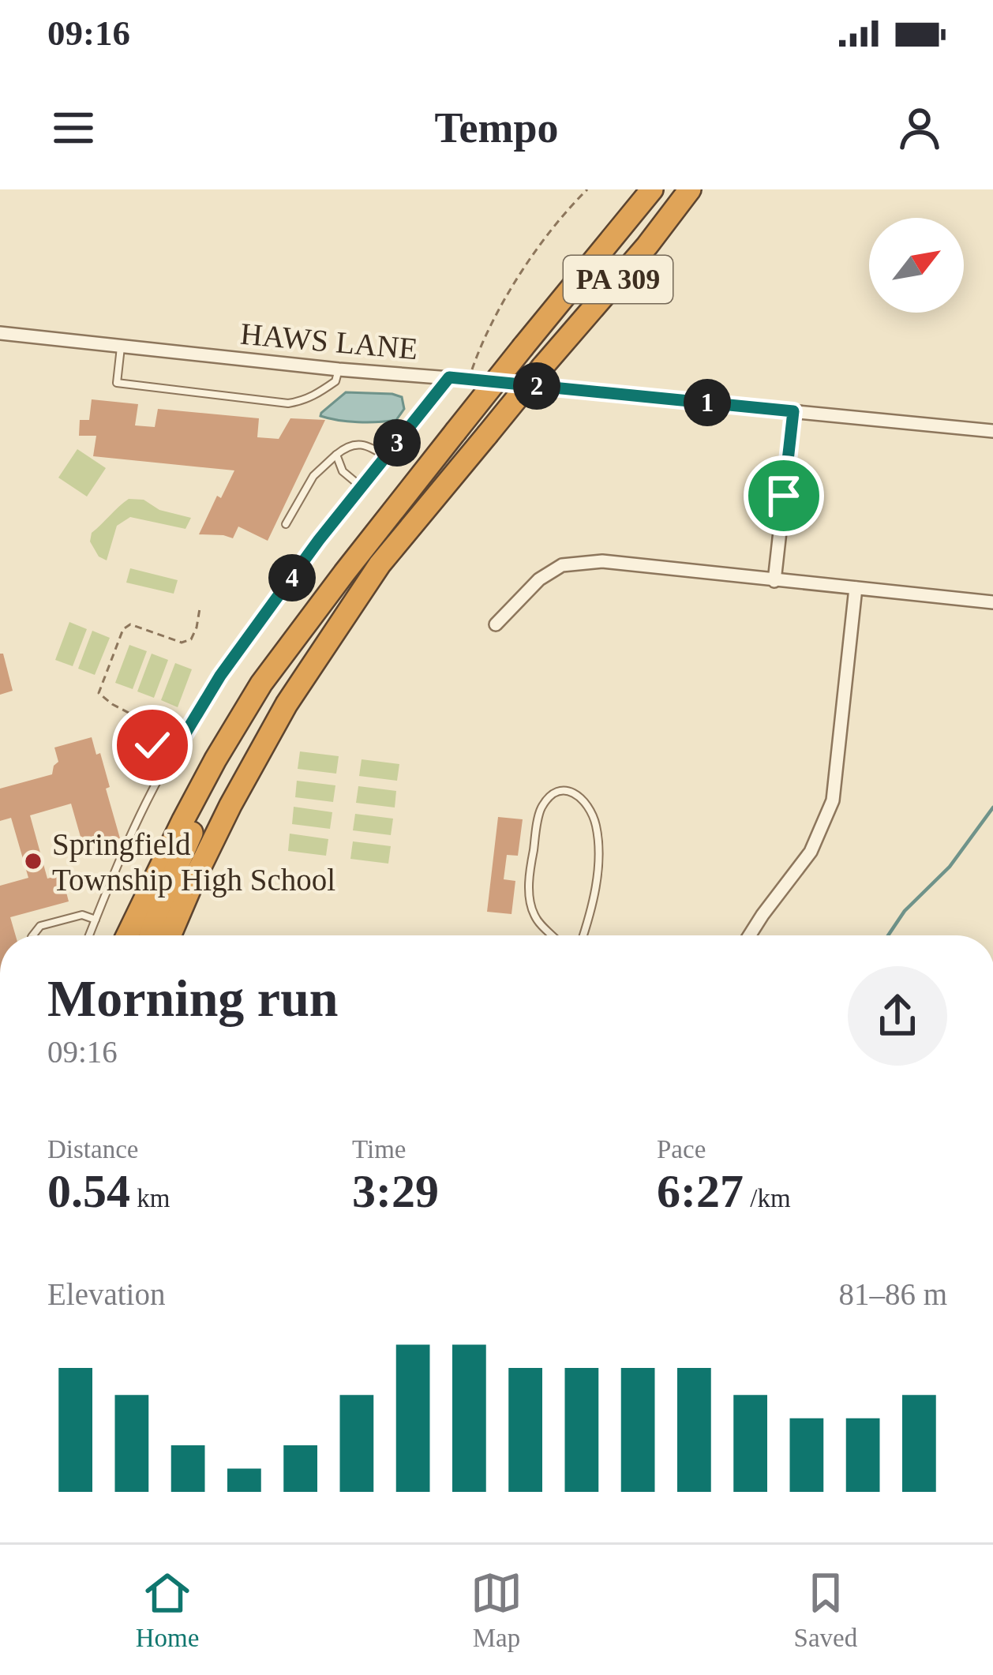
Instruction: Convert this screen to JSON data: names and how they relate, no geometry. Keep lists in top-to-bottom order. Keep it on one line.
{"streets":{"highway":["PA 309"],"street":["HAWS LANE"]},"places":["Springfield Township High School"],"north":"top right","page":{"status":"09:16","header":"Tempo","pins":["2","1","3","4"],"heading":["Morning run","09:16"],"stats":[["Distance","0.54 km"],["Time","3:29"],["Pace","6:27 /km"]],"chart":["Elevation","81–86 m"],"tabs":["Home","Map","Saved"]}}
